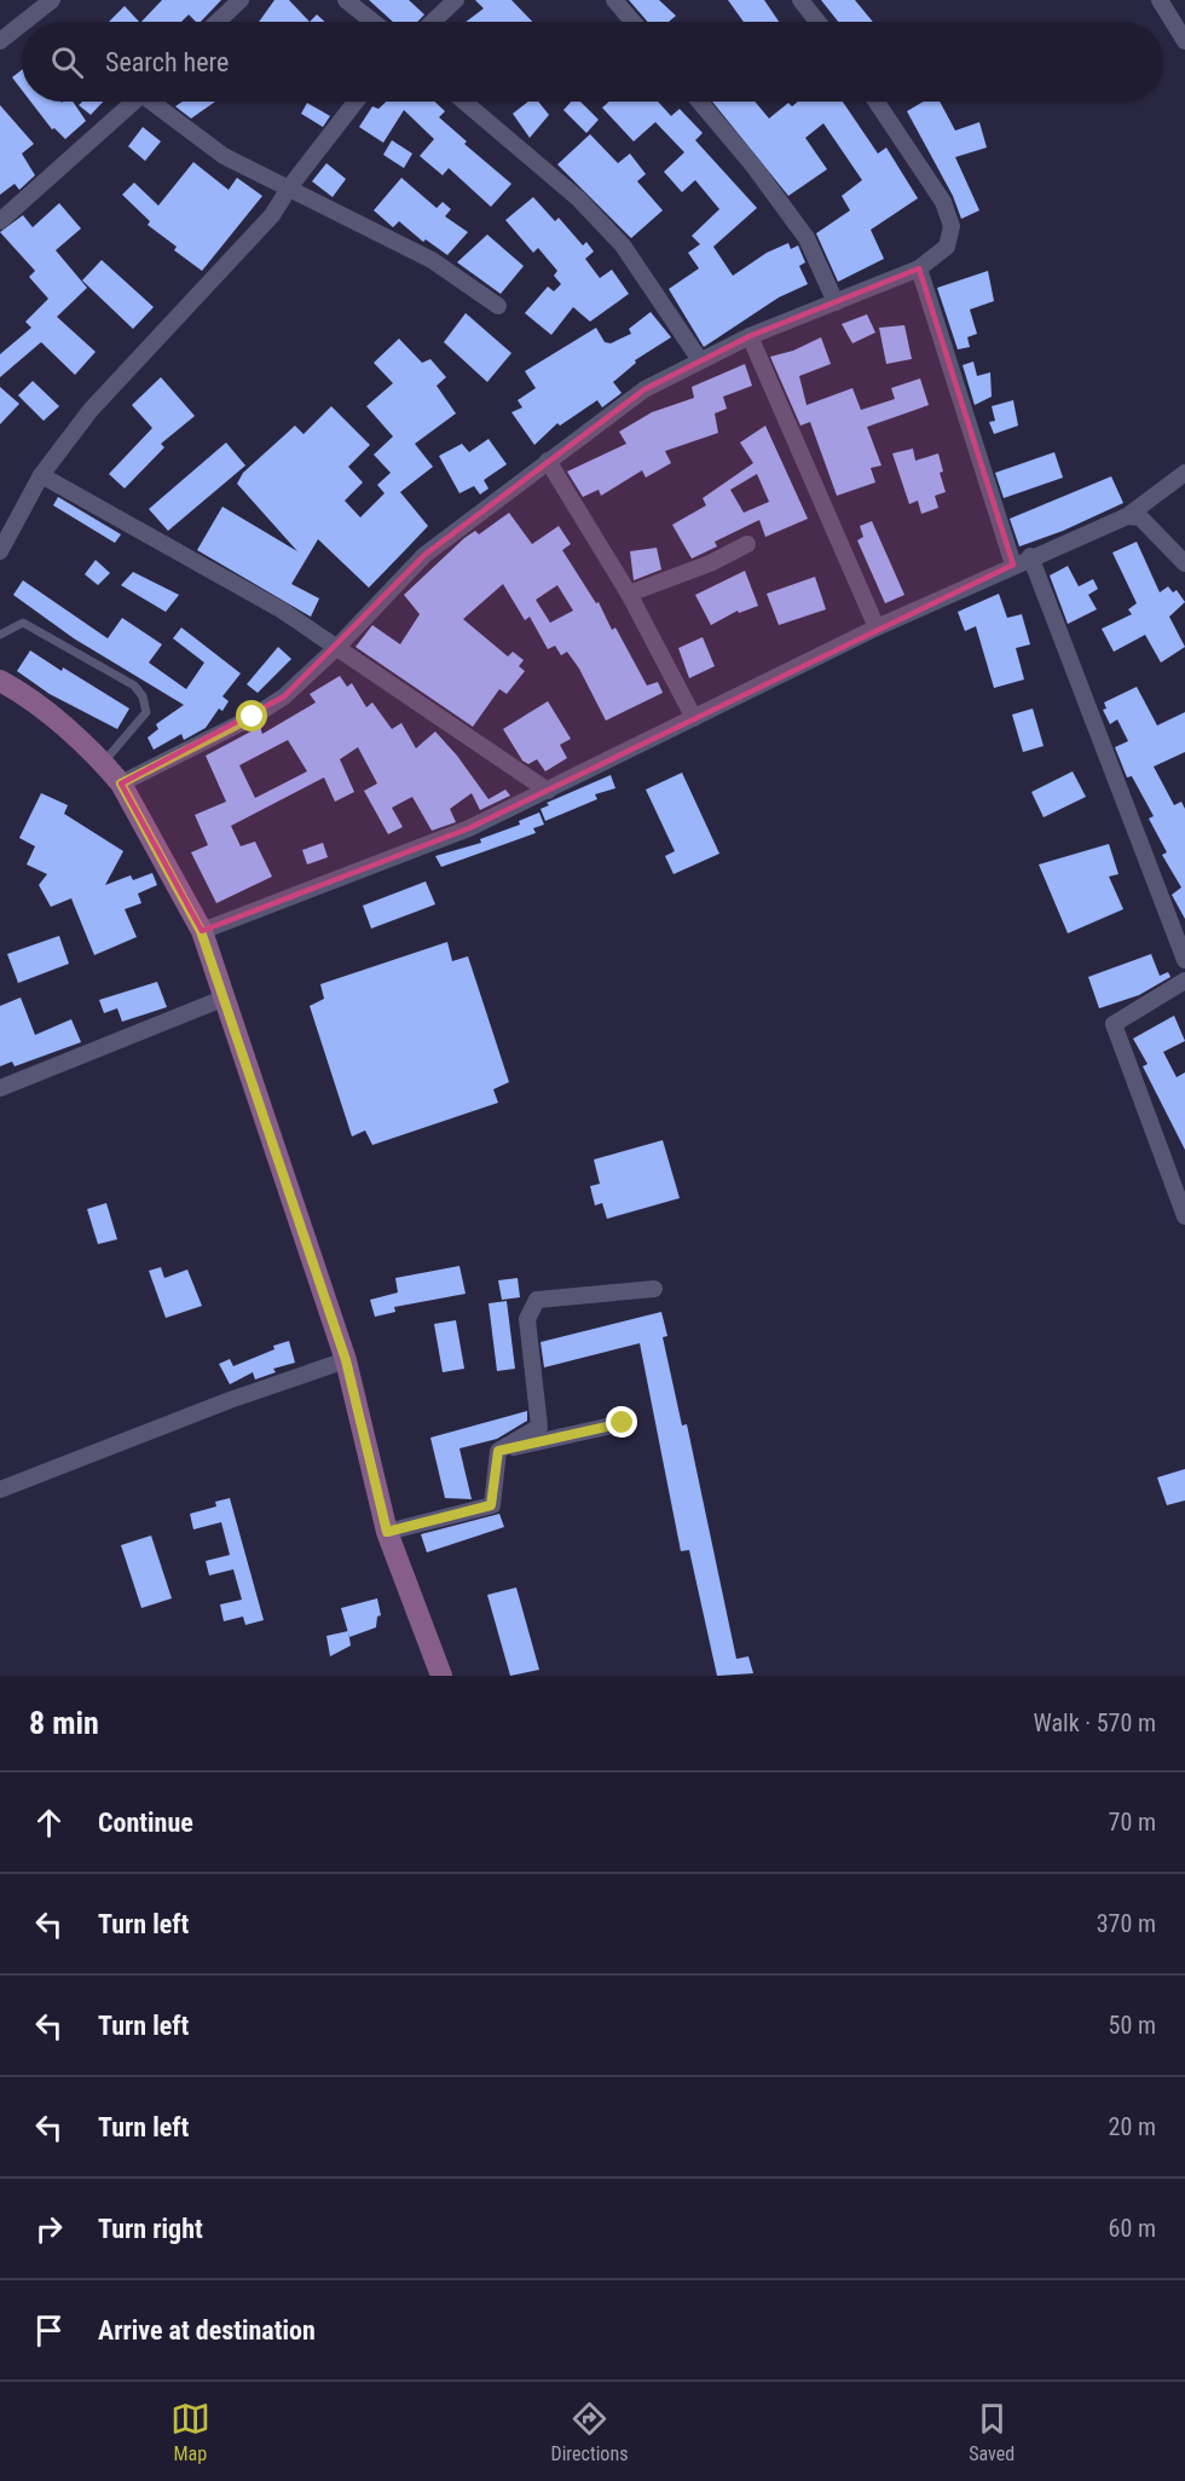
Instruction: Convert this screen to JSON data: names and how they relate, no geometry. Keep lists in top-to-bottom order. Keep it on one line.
{"page":{"search":"Search here","heading":["8 min","Walk · 570 m"],"list":[["Continue","70 m"],["Turn left","370 m"],["Turn left","50 m"],["Turn left","20 m"],["Turn right","60 m"],"Arrive at destination"],"nav":["Map","Directions","Saved"]}}
